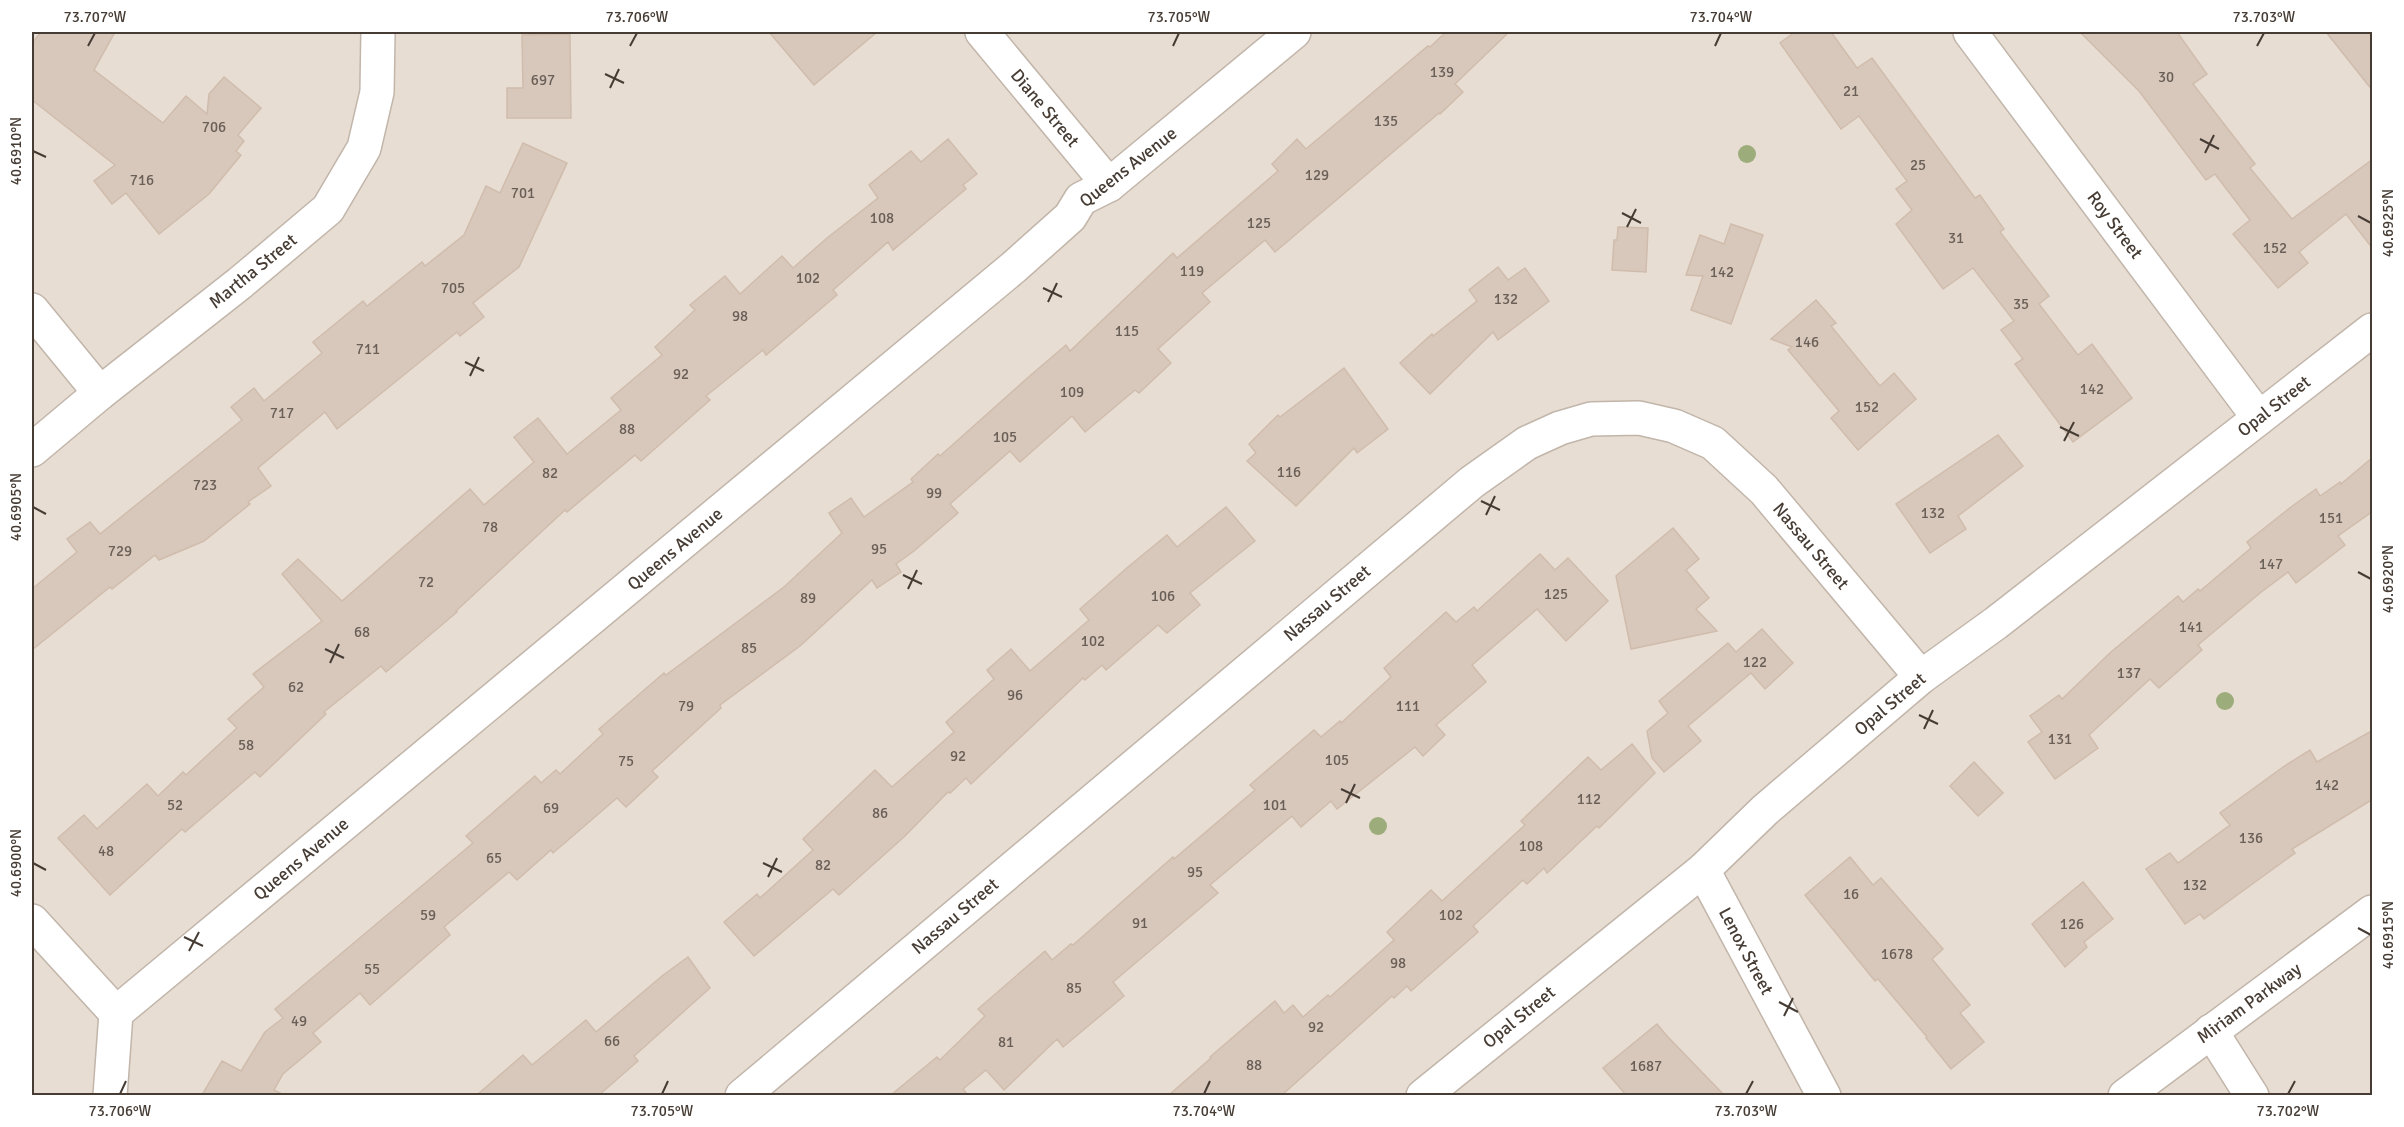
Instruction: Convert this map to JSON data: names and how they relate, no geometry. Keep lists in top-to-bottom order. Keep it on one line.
{"streets":{"street":["Diane Street","Queens Avenue","Roy Street","Martha Street","Opal Street","Nassau Street","Lenox Street","Miriam Parkway"]},"crossings":[["Diane Street","Queens Avenue"],["Roy Street","Opal Street"],["Opal Street","Nassau Street"],["Opal Street","Lenox Street"]],"house_numbers":["139","30","697","21","135","706","25","129","716","701","108","125","31","152","119","142","102","705","132","35","98","115","146","711","92","142","109","152","717","88","105","116","82","723","99","132","151","78","95","729","147","72","125","106","89","141","68","102","85","122","137","62","96","79","111","131","58","92","105","75","142","112","52","101","69","86","136","108","48","65","82","95","132","16","59","102","91","126","1678","98","55","85","49","92","66","81","88","1687"],"coordinates":["73.707°W","73.706°W","73.705°W","73.704°W","73.703°W","40.6910°N","40.6925°N","40.6905°N","40.6920°N","40.6900°N","40.6915°N","73.702°W"]}
